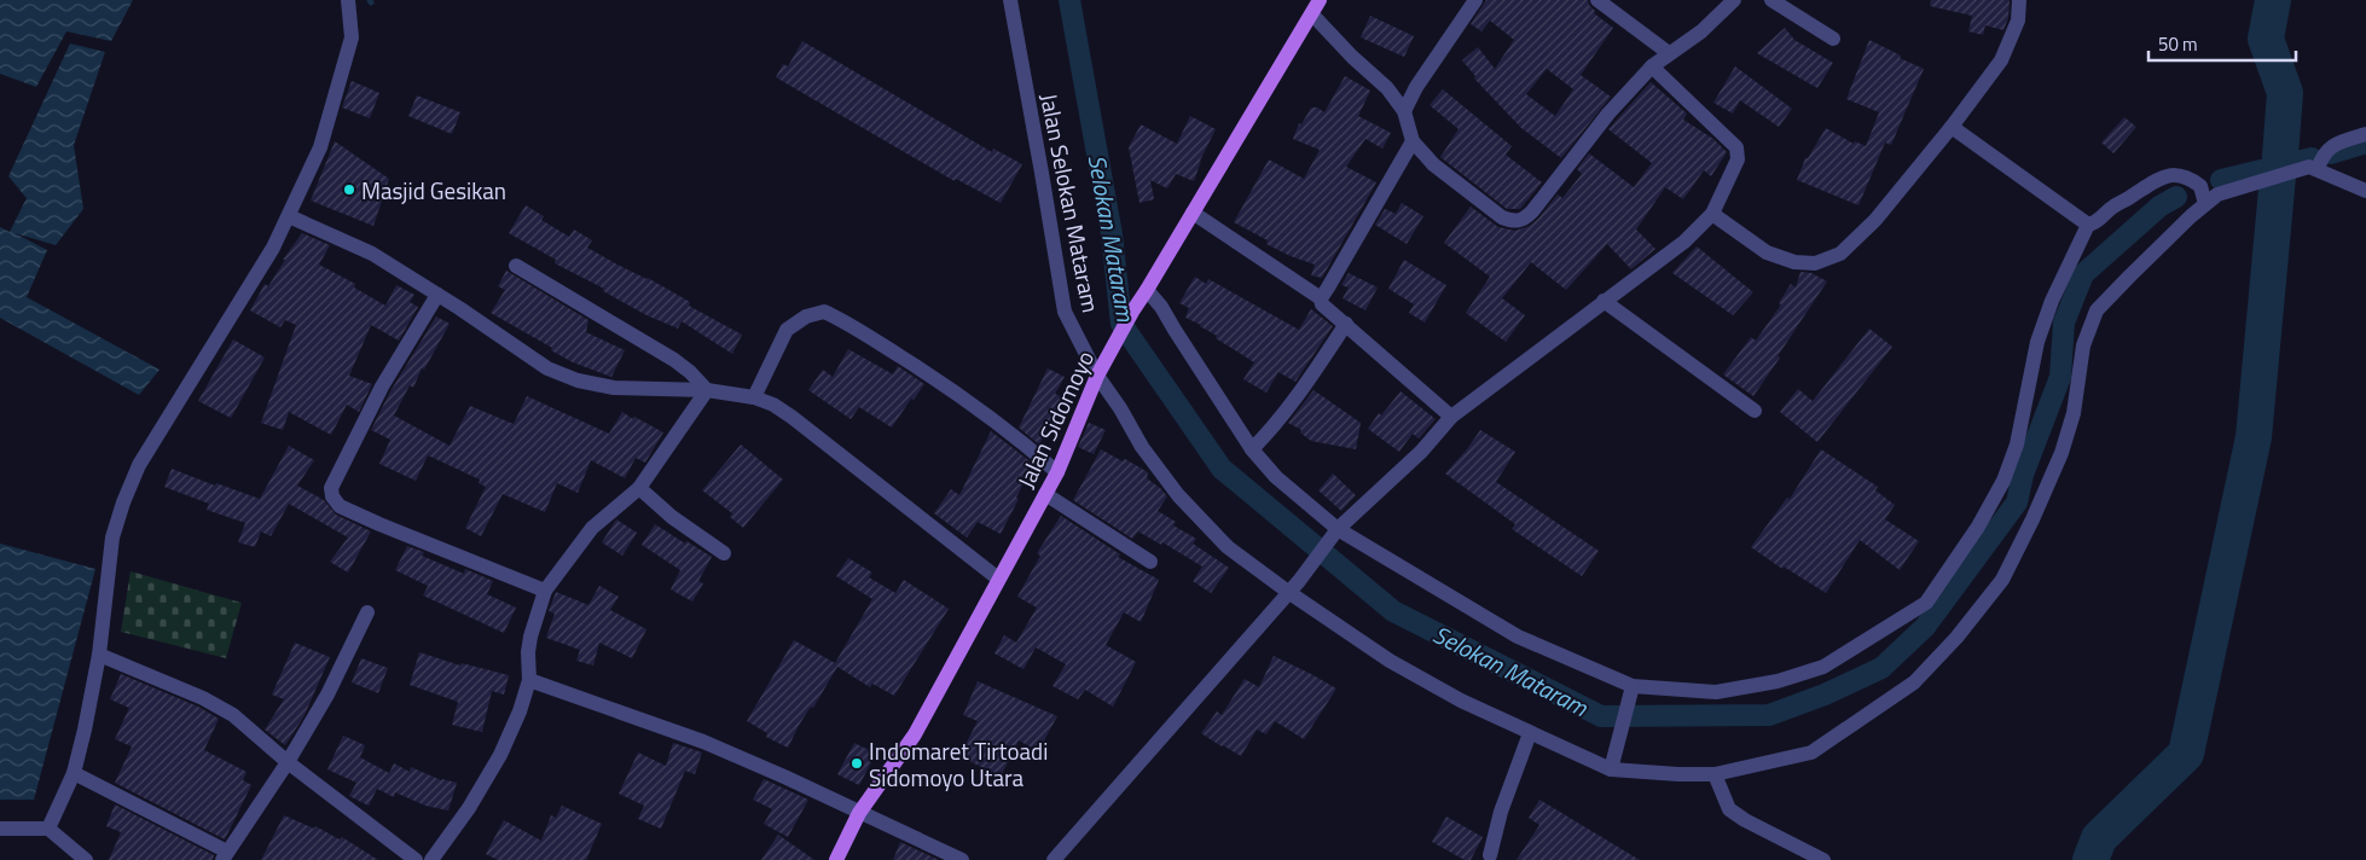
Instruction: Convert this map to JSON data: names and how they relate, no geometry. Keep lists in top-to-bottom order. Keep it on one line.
{"streets":{"main road":["Jalan Sidomoyo"],"street":["Jalan Selokan Mataram"]},"crossings":[["Jalan Selokan Mataram","Jalan Sidomoyo"]],"water":["Selokan Mataram"],"places":["Masjid Gesikan","Indomaret Tirtoadi Sidomoyo Utara"],"scale_bar":"50 m"}
